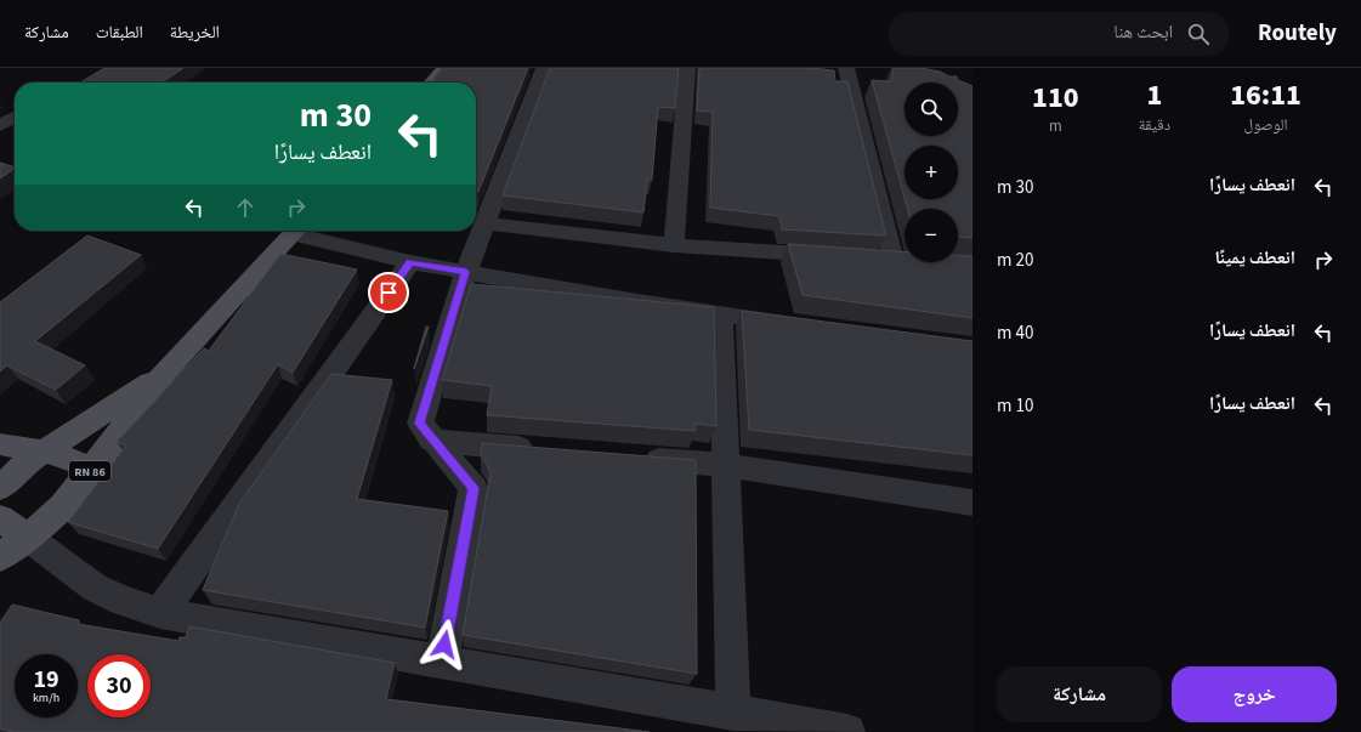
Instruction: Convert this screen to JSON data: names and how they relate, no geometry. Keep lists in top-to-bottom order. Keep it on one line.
{"streets":{"main road":["RN 86"]},"page":{"header":"Routely","search":"ابحث هنا","nav":["الخريطة","الطبقات","مشاركة"],"eta":["16:11","الوصول","1","دقيقة","110","m"],"map_buttons":["+","−"],"turn":["30 m","انعطف يسارًا"],"list":[{"name":"انعطف يسارًا","value":"30 m"},{"name":"انعطف يمينًا","value":"20 m"},{"name":"انعطف يسارًا","value":"40 m"},{"name":"انعطف يسارًا","value":"10 m"}],"speed":"19 km/h","limit":"30","buttons":["خروج","مشاركة"]}}
